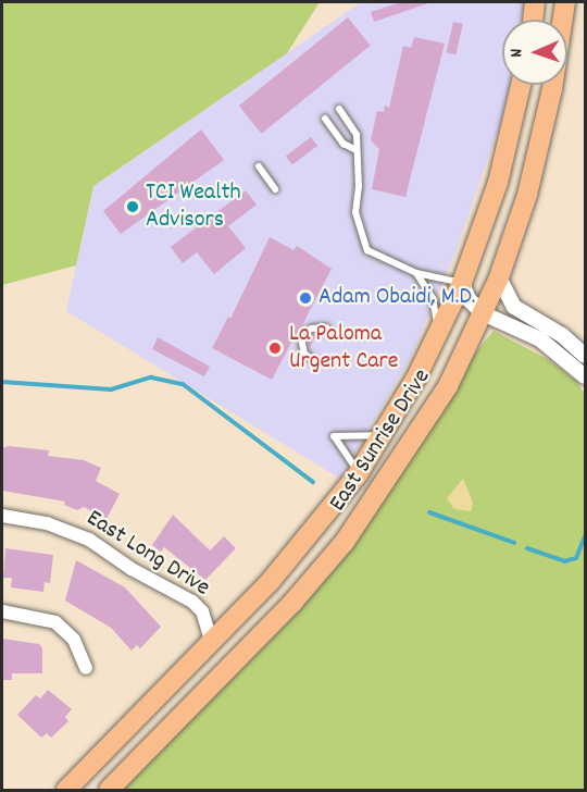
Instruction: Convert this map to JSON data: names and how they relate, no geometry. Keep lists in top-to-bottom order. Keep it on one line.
{"streets":{"main road":["East Sunrise Drive"],"street":["East Long Drive"]},"crossings":[["East Sunrise Drive","East Long Drive"]],"places":["TCI Wealth Advisors","Adam Obaidi, M.D.","La Paloma Urgent Care"],"north":"left"}
